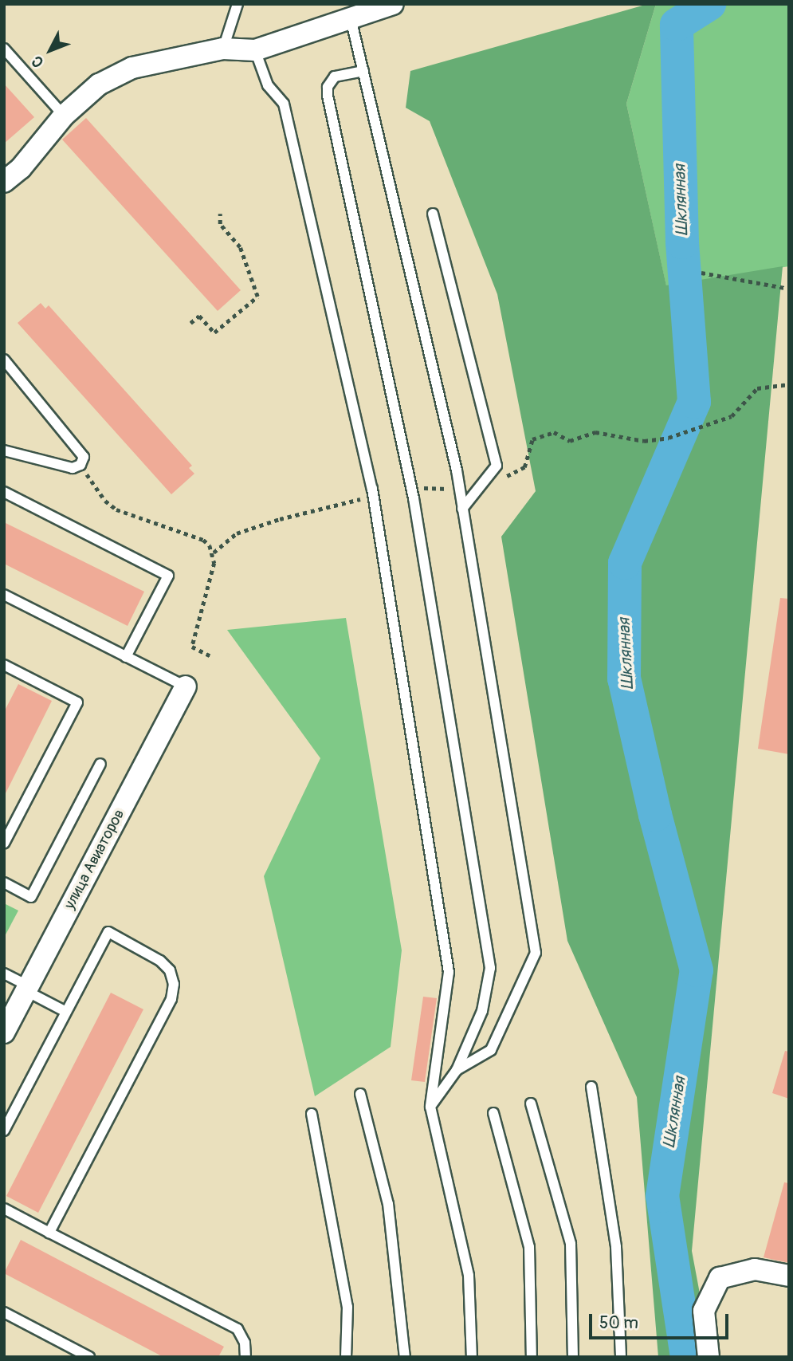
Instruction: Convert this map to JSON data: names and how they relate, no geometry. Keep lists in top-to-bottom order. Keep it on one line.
{"streets":{"street":["улица Авиаторов"]},"water":["Шклянная"],"scale_bar":"50 m","north":"bottom left"}
